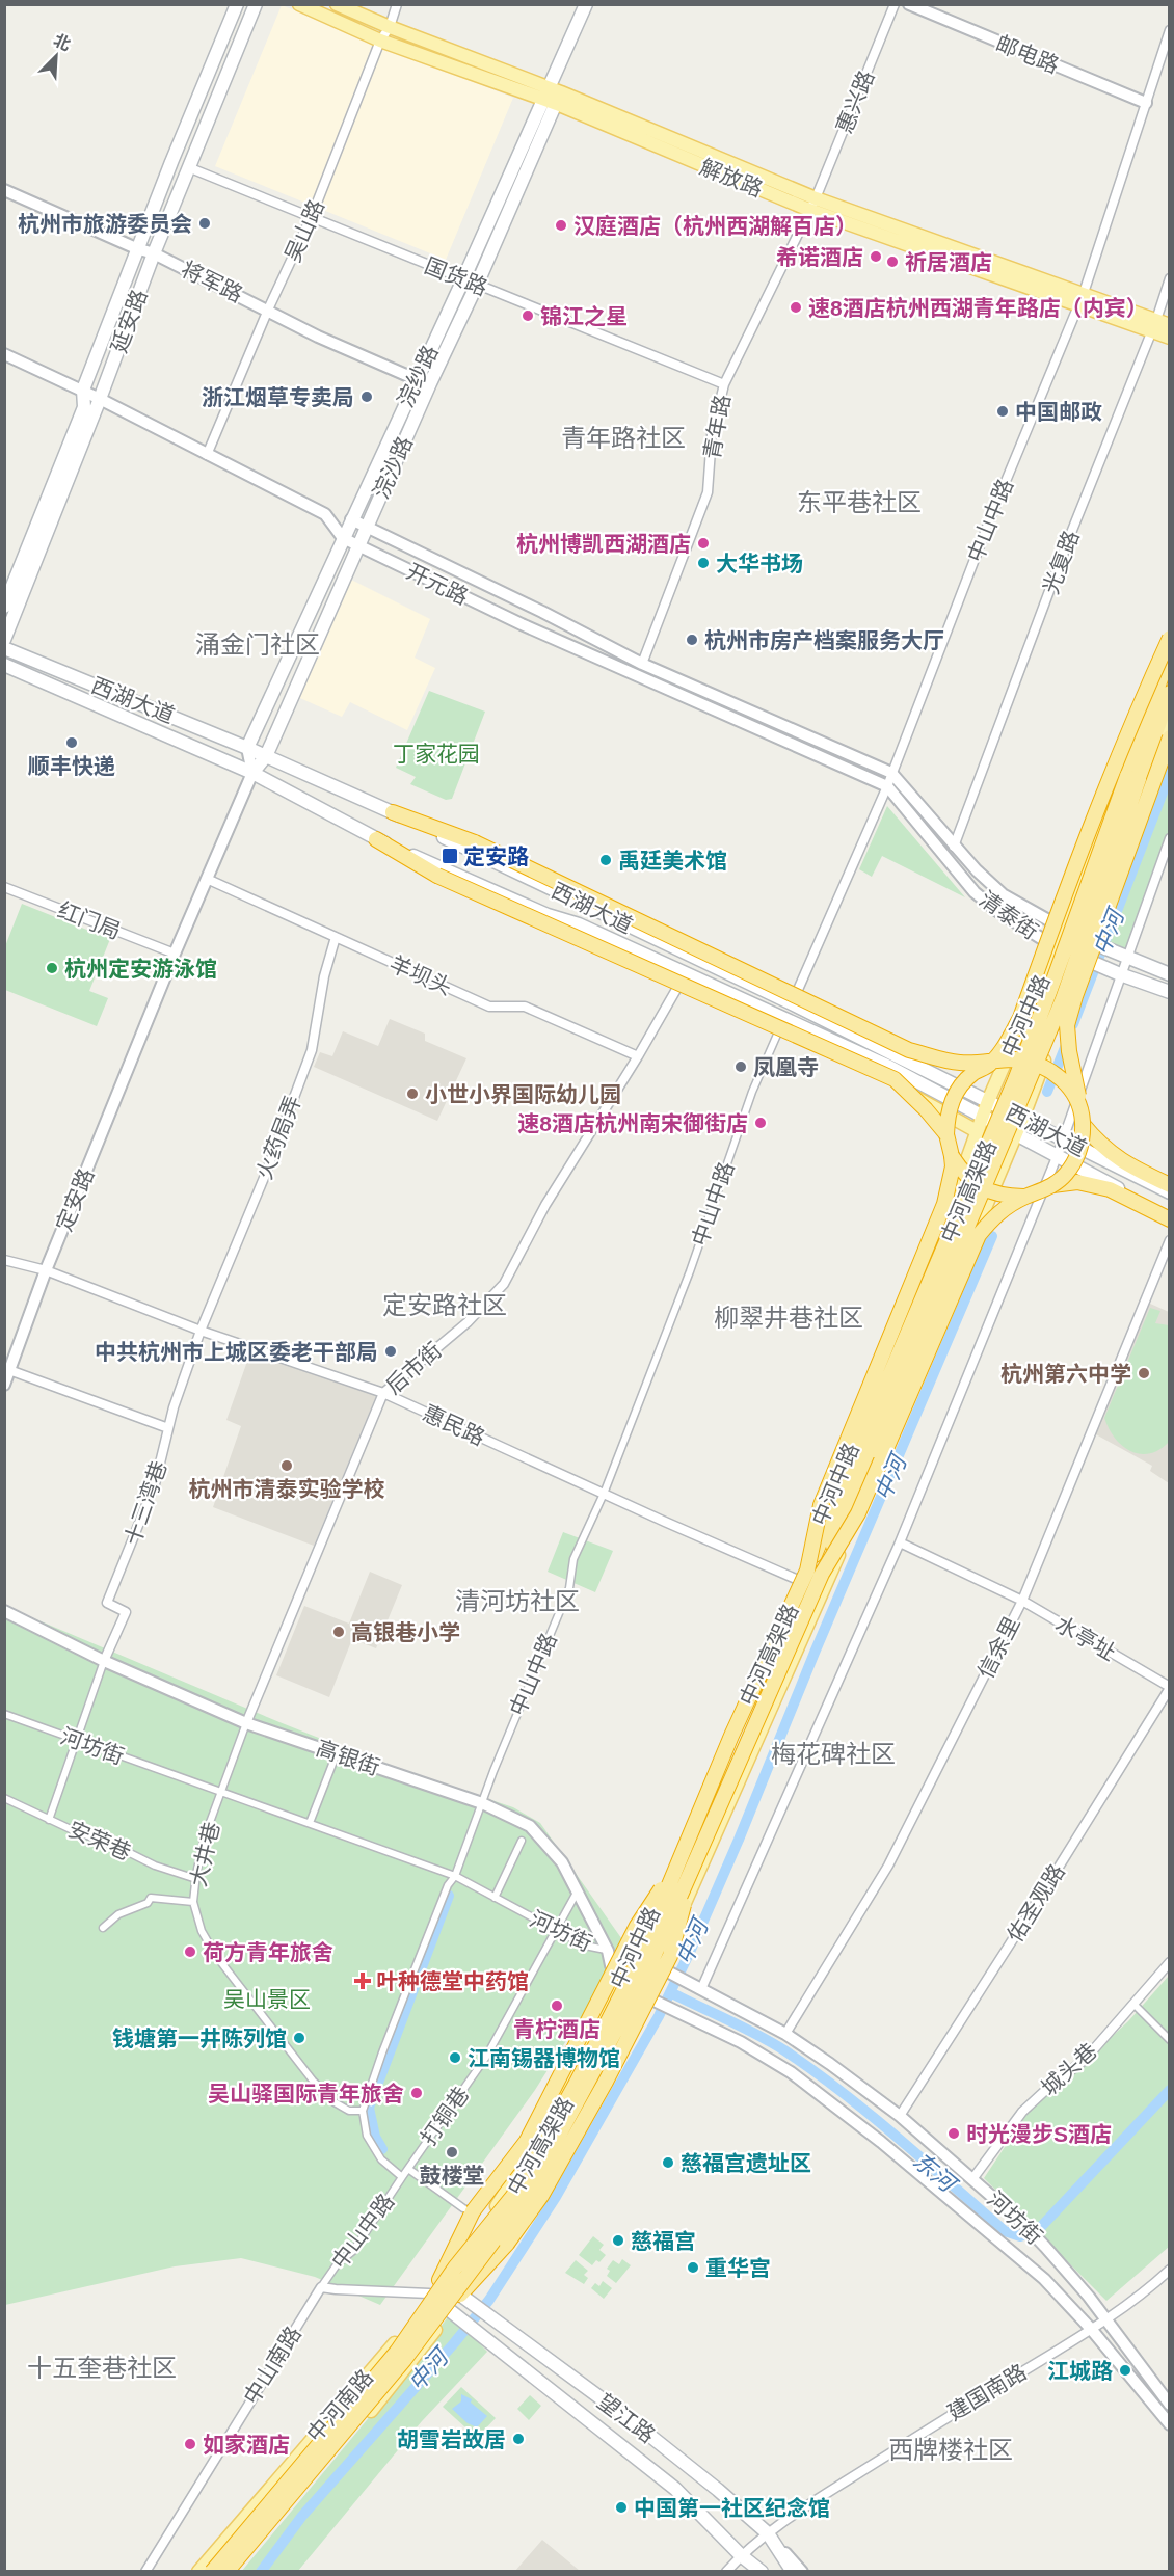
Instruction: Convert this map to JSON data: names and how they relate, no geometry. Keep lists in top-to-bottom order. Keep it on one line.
{"streets":{"highway":["中河高架路"],"main road":["解放路","延安路","浣纱路","浣沙路","西湖大道","清泰街","中河中路","中河南路","望江路"],"street":["邮电路","惠兴路","吴山路","国货路","将军路","青年路","中山中路","光复路","开元路","红门局","羊坝头","火药局弄","定安路","后市街","惠民路","十三湾巷","水亭址","信余里","河坊街","高银街","安荣巷","大井巷","佑圣观路","城头巷","打铜巷","中山南路","建国南路"]},"crossings":[["邮电路","中山中路"],["惠兴路","解放路"],["惠兴路","青年路"],["解放路","吴山路"],["解放路","浣纱路"],["解放路","青年路"],["解放路","浣沙路"],["解放路","中山中路"],["解放路","光复路"],["吴山路","国货路"],["吴山路","将军路"],["吴山路","开元路"],["国货路","延安路"],["国货路","浣纱路"],["国货路","青年路"],["国货路","浣沙路"],["将军路","延安路"],["将军路","浣纱路"],["延安路","开元路"],["浣纱路","浣沙路"],["浣纱路","开元路"],["浣纱路","西湖大道"],["青年路","开元路"],["浣沙路","开元路"],["浣沙路","西湖大道"],["浣沙路","定安路"],["中山中路","开元路"],["中山中路","西湖大道"],["中山中路","清泰街"],["中山中路","惠民路"],["中山中路","河坊街"],["中山中路","高银街"],["中山中路","大井巷"],["中山中路","打铜巷"],["中山中路","中山南路"],["光复路","清泰街"],["开元路","清泰街"],["西湖大道","中河中路"],["西湖大道","定安路"],["清泰街","中河中路"],["红门局","定安路"],["羊坝头","火药局弄"],["羊坝头","定安路"],["羊坝头","后市街"],["中河中路","中河高架路"],["中河中路","惠民路"],["中河中路","河坊街"],["中河中路","高银街"],["中河中路","中河南路"],["中河中路","望江路"],["火药局弄","惠民路"],["火药局弄","十三湾巷"],["中河高架路","惠民路"],["定安路","惠民路"],["后市街","惠民路"],["后市街","河坊街"],["后市街","高银街"],["后市街","大井巷"],["惠民路","十三湾巷"],["十三湾巷","高银街"],["水亭址","信余里"],["水亭址","佑圣观路"],["信余里","河坊街"],["河坊街","高银街"],["河坊街","大井巷"],["河坊街","佑圣观路"],["河坊街","城头巷"],["河坊街","打铜巷"],["河坊街","建国南路"],["高银街","打铜巷"],["安荣巷","大井巷"],["建国南路","望江路"],["中河南路","望江路"]],"districts":["青年路社区","东平巷社区","涌金门社区","定安路社区","柳翠井巷社区","清河坊社区","梅花碑社区","十五奎巷社区","西牌楼社区"],"water":["中河","东河"],"parks":["丁家花园","吴山景区"],"places":{"other":["杭州市旅游委员会","汉庭酒店（杭州西湖解百店）","希诺酒店","祈居酒店","速8酒店杭州西湖青年路店（内宾）","锦江之星","浙江烟草专卖局","中国邮政","杭州博凯西湖酒店","大华书场","杭州市房产档案服务大厅","顺丰快递","禹廷美术馆","杭州定安游泳馆","凤凰寺","小世小界国际幼儿园","速8酒店杭州南宋御街店","中共杭州市上城区委老干部局","杭州第六中学","杭州市清泰实验学校","高银巷小学","荷方青年旅舍","青柠酒店","钱塘第一井陈列馆","江南锡器博物馆","吴山驿国际青年旅舍","时光漫步S酒店","鼓楼堂","慈福宫遗址区","慈福宫","重华宫","江城路","胡雪岩故居","如家酒店","中国第一社区纪念馆"],"transit":["定安路"],"health":["叶种德堂中药馆"]},"north":"top right"}
